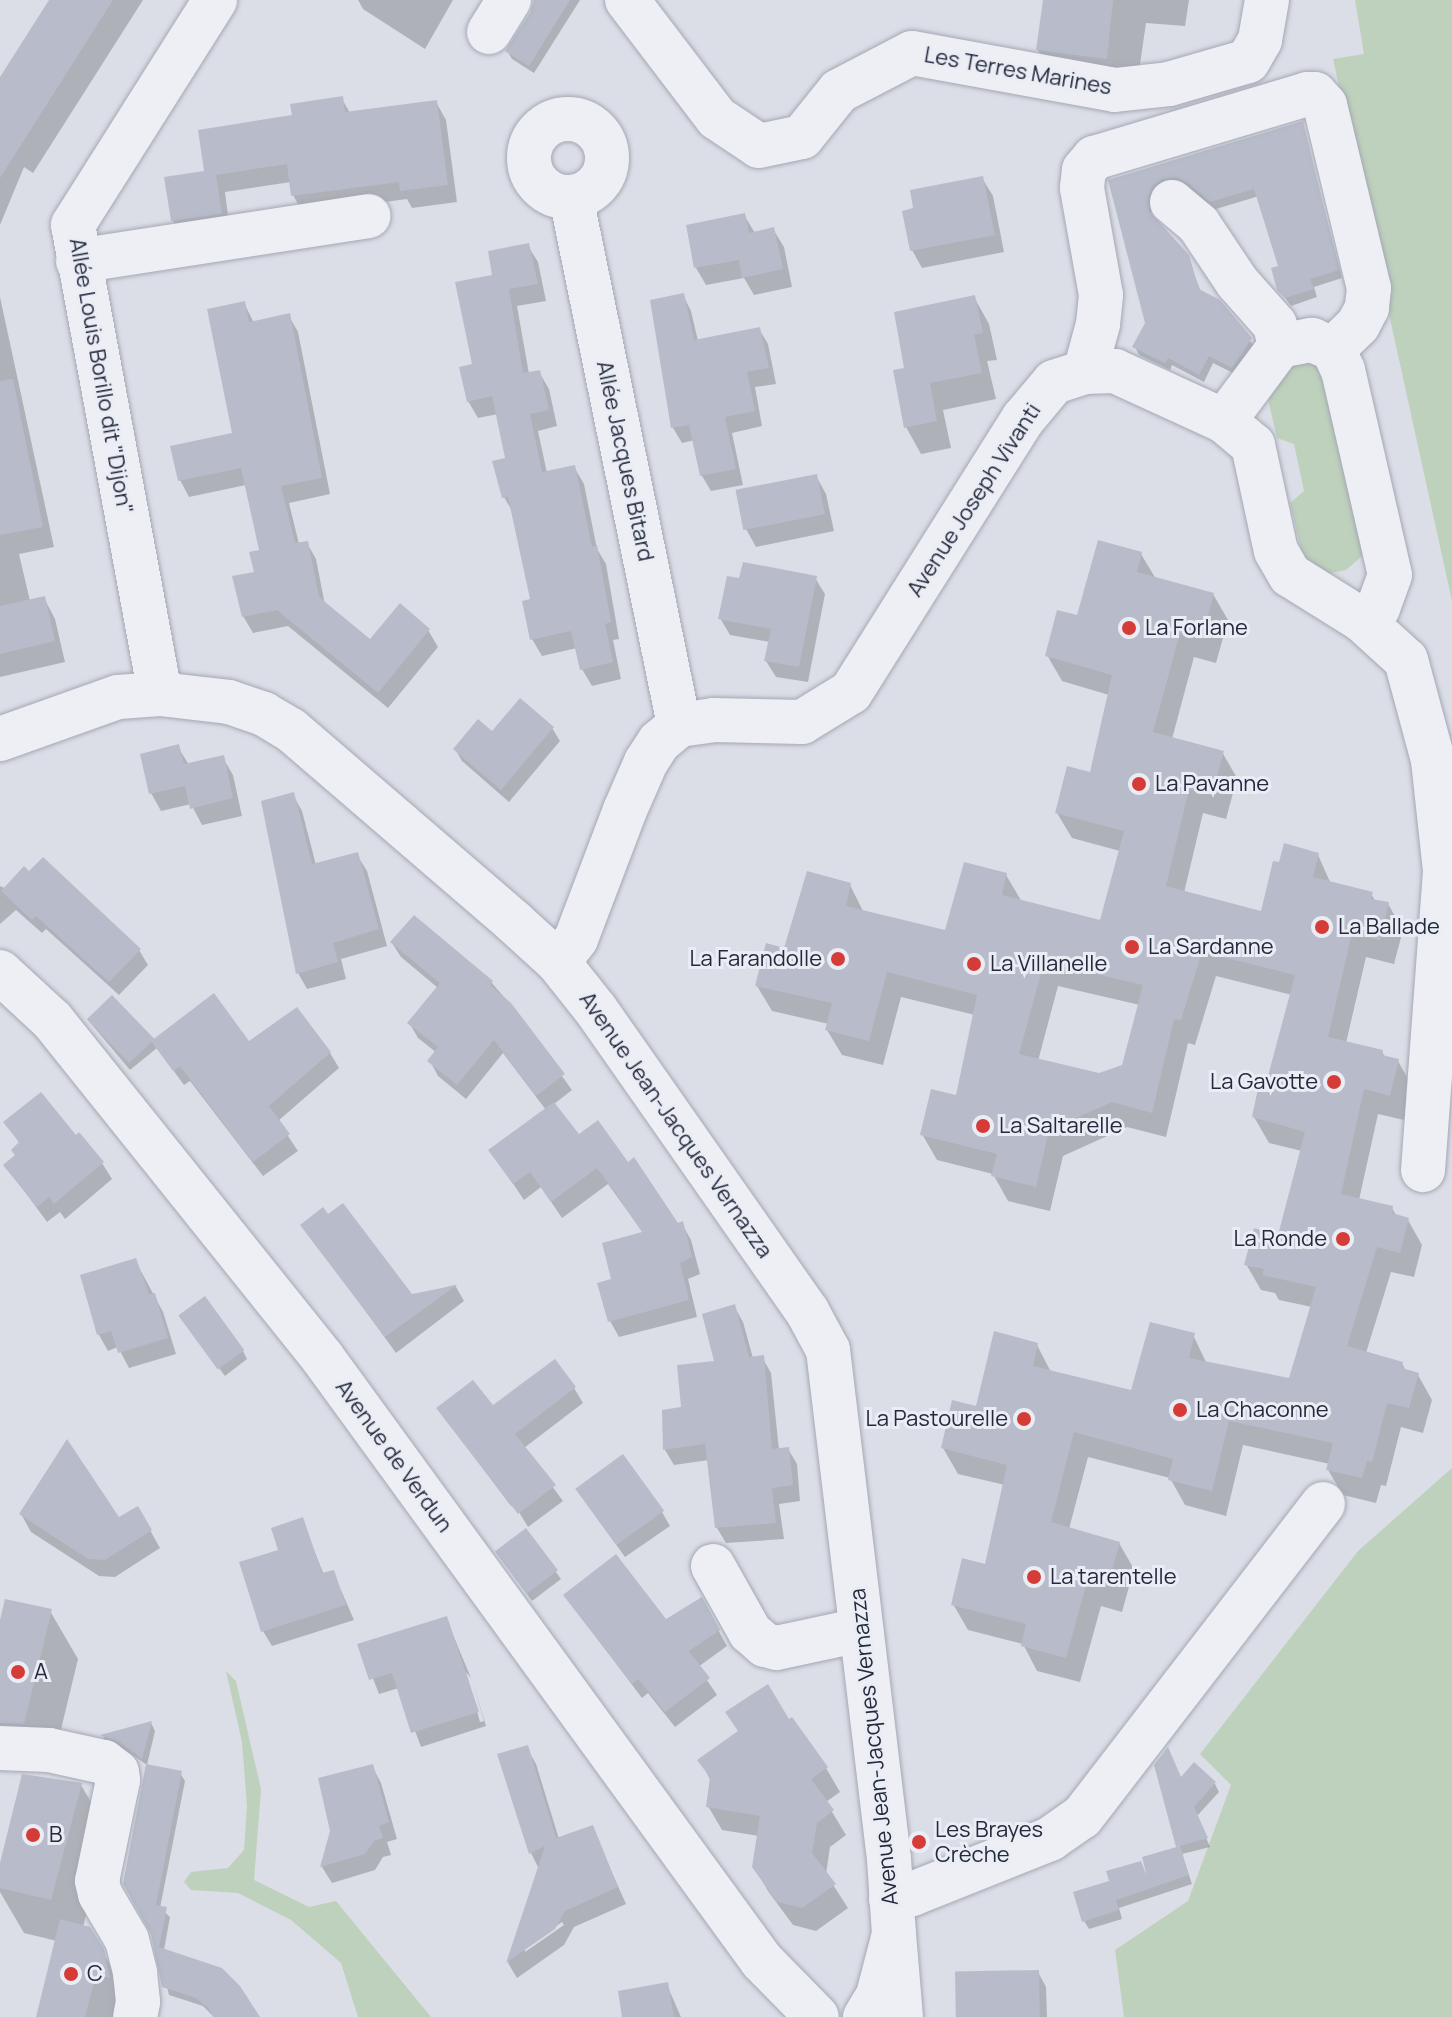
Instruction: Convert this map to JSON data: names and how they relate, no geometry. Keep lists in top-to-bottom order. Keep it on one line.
{"streets":{"street":["Les Terres Marines","Allée Louis Borillo dit \"Dijon\"","Allée Jacques Bitard","Avenue Joseph Vivanti","Avenue Jean-Jacques Vernazza","Avenue de Verdun"]},"crossings":[["Allée Louis Borillo dit \"Dijon\"","Avenue Jean-Jacques Vernazza"],["Allée Jacques Bitard","Avenue Joseph Vivanti"]],"places":["La Forlane","La Pavanne","La Ballade","La Sardanne","La Farandolle","La Villanelle","La Gavotte","La Saltarelle","La Ronde","La Chaconne","La Pastourelle","La tarentelle","A","B","Les Brayes Crèche","C"]}
